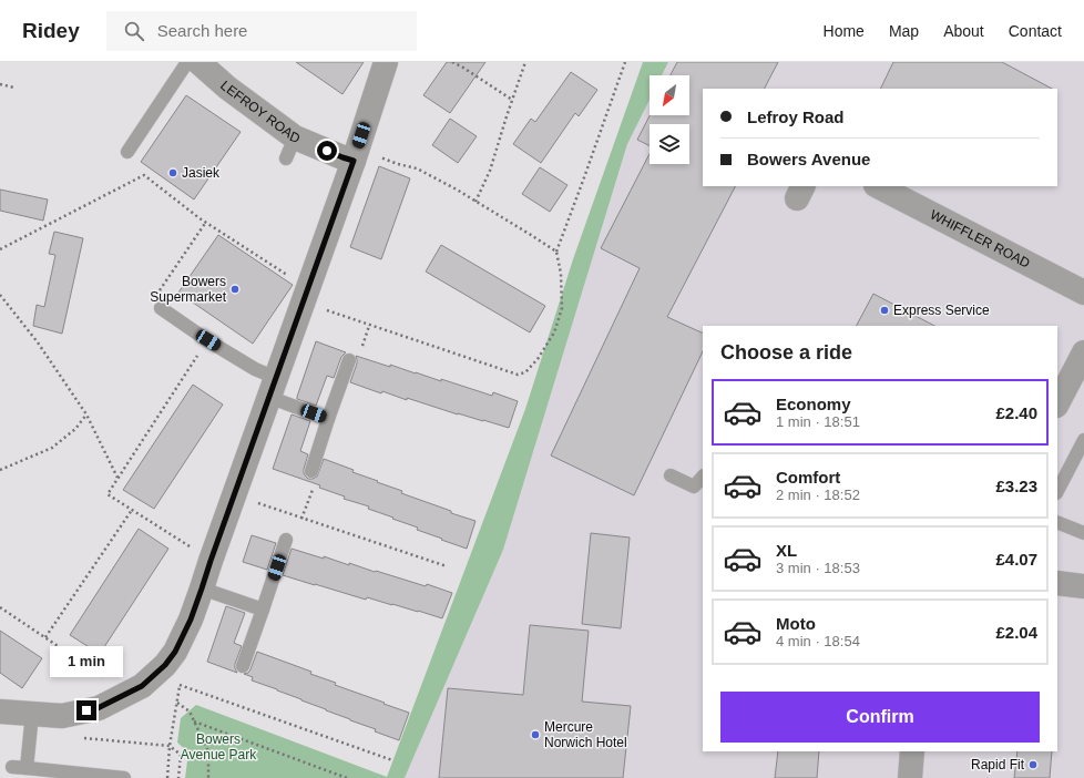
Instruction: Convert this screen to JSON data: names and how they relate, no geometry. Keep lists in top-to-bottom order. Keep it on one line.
{"streets":{"street":["LEFROY ROAD","WHIFFLER ROAD"]},"parks":["Bowers Avenue Park"],"places":["Jasiek","Bowers Supermarket","Express Service","Mercure Norwich Hotel","Rapid Fit"],"north":"bottom left","page":{"header":"Ridey","search":"Search here","nav":["Home","Map","About","Contact"],"banner":["Lefroy Road","Bowers Avenue"],"heading":"Choose a ride","list":[{"name":"Economy","note":"1 min · 18:51","value":"£2.40"},{"name":"Comfort","note":"2 min · 18:52","value":"£3.23"},{"name":"XL","note":"3 min · 18:53","value":"£4.07"},{"name":"Moto","note":"4 min · 18:54","value":"£2.04"}],"bubble":"1 min","buttons":"Confirm"}}
